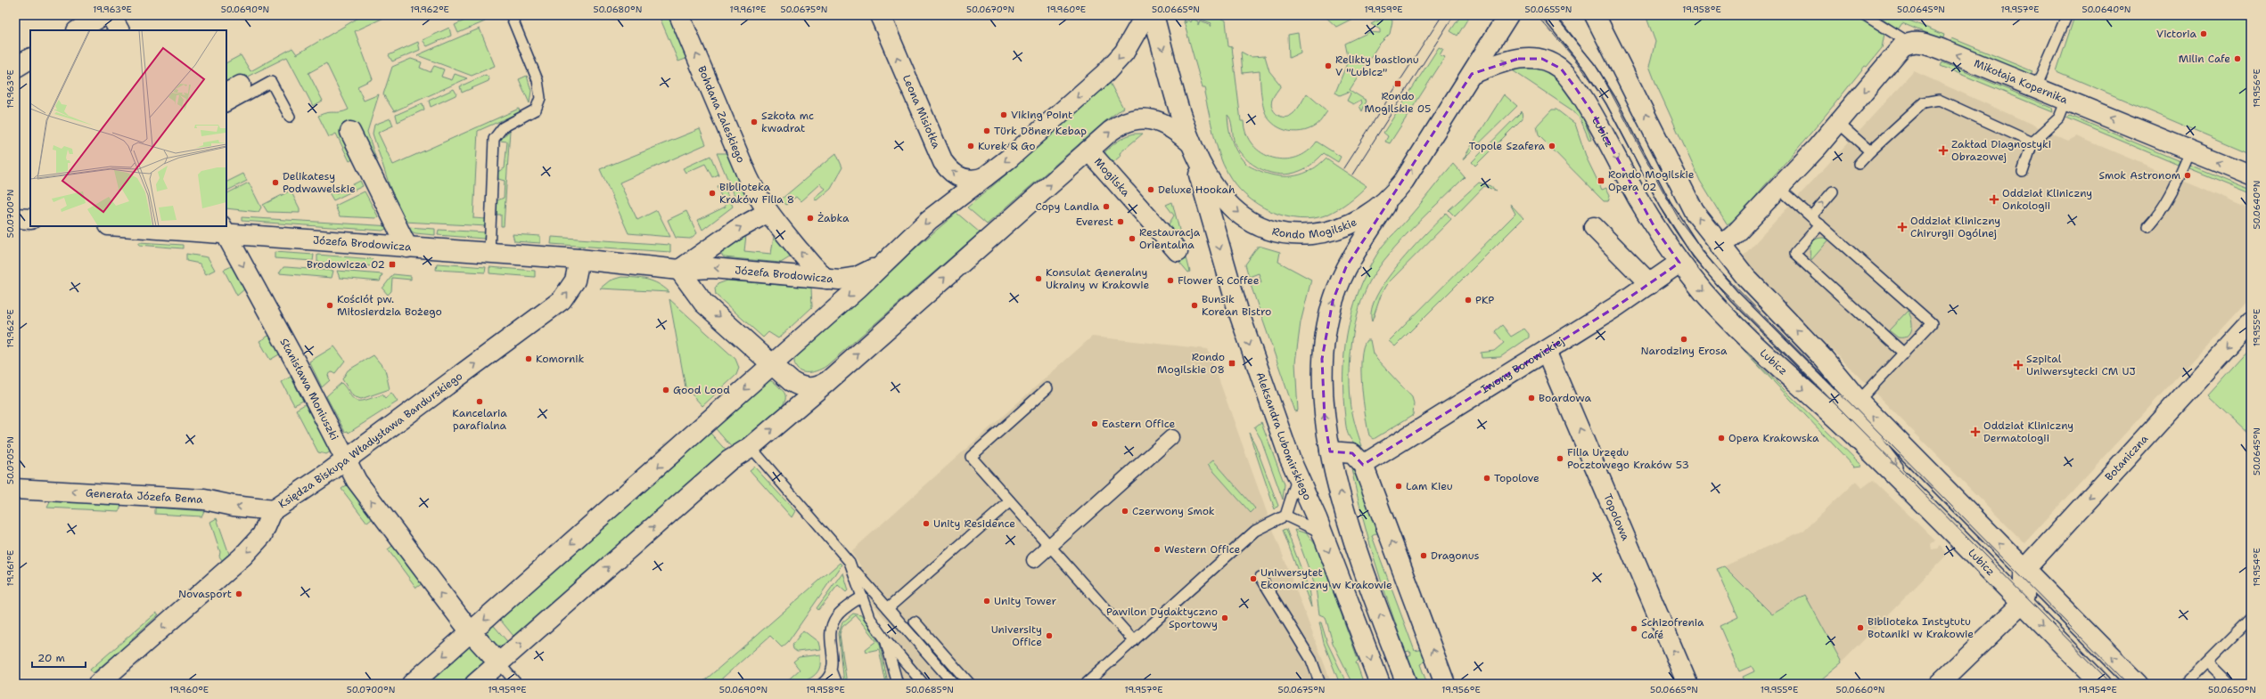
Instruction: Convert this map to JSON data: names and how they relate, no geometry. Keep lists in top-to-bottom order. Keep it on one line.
{"streets":{"street":["Mikołaja Kopernika","Leona Misiołka","Bohdana Zaleskiego","Lubicz","Mogilska","Rondo Mogilskie","Józefa Brodowicza","Iwony Borowickiej","Stanisława Moniuszki","Aleksandra Lubomirskiego","Księdza Biskupa Władysława Bandurskiego","Botaniczna","Generała Józefa Bema","Topolowa"]},"crossings":[["Bohdana Zaleskiego","Józefa Brodowicza"],["Lubicz","Rondo Mogilskie"],["Lubicz","Iwony Borowickiej"],["Rondo Mogilskie","Aleksandra Lubomirskiego"],["Józefa Brodowicza","Stanisława Moniuszki"],["Józefa Brodowicza","Księdza Biskupa Władysława Bandurskiego"],["Iwony Borowickiej","Topolowa"],["Stanisława Moniuszki","Księdza Biskupa Władysława Bandurskiego"],["Księdza Biskupa Władysława Bandurskiego","Generała Józefa Bema"]],"one_way":["Mikołaja Kopernika","Leona Misiołka","Botaniczna","Generała Józefa Bema","Topolowa"],"places":{"other":["Victoria","Milin Cafe","Relikty bastionu V \"Lubicz\"","Viking Point","Szkoła mc kwadrat","Türk Döner Kebap","Kurek & Go","Topole Szafera","Smok Astronom","Delikatesy Podwawelskie","Deluxe Hookah","Biblioteka Kraków Filia 8","Copy Landia","Żabka","Everest","Restauracja Orientalna","Konsulat Generalny Ukrainy w Krakowie","Flower & Coffee","PKP","Kościół pw. Miłosierdzia Bożego","Bunsik Korean Bistro","Narodziny Erosa","Komornik","Good Lood","Boardowa","Kancelaria parafialna","Eastern Office","Opera Krakowska","Filia Urzędu Pocztowego Kraków 53","Topolove","Lam Kieu","Czerwony Smok","Unity Residence","Western Office","Dragonus","Uniwersytet Ekonomiczny w Krakowie","Novasport","Unity Tower","Pawilon Dydaktyczno Sportowy","Biblioteka Instytutu Botaniki w Krakowie","Schizofrenia Café","University Office"],"transit":["Rondo Mogilskie 05","Rondo Mogilskie Opera 02","Brodowicza 02","Rondo Mogilskie 08"],"health":["Zakład Diagnostyki Obrazowej","Oddział Kliniczny Onkologii","Oddział Kliniczny Chirurgii Ogólnej","Szpital Uniwersytecki CM UJ","Oddział Kliniczny Dermatologii"]},"scale_bar":"20 m","coordinates":["19.963°E","50.0690°N","19.962°E","50.0680°N","19.961°E","50.0675°N","50.0670°N","19.960°E","50.0665°N","19.959°E","50.0655°N","19.958°E","50.0645°N","19.957°E","50.0640°N","19.956°E","50.0700°N","19.955°E","50.0705°N","19.954°E","50.0685°N","50.0660°N","50.0650°N"]}
